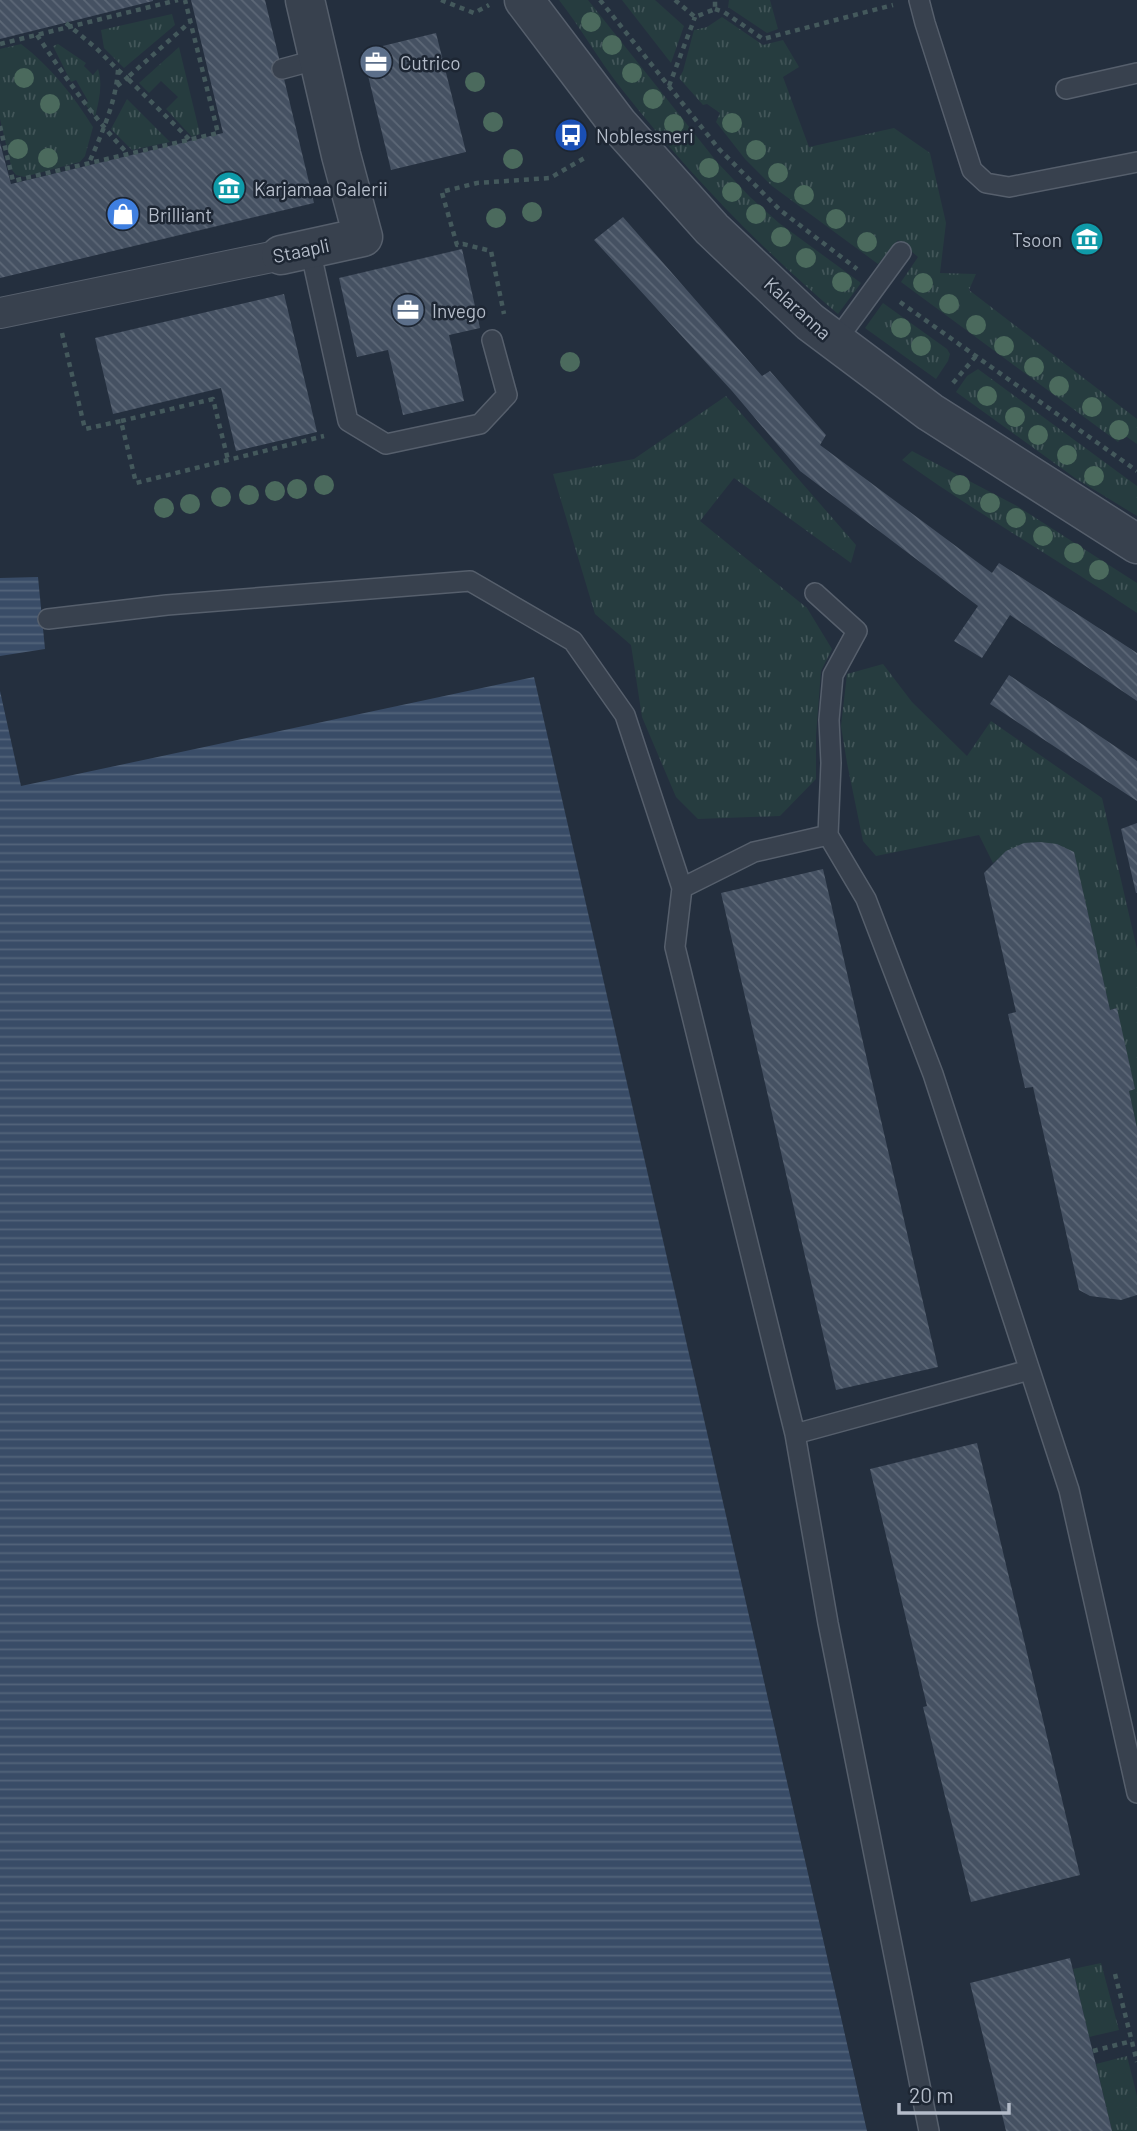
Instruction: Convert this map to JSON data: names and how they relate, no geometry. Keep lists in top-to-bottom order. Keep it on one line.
{"streets":{"street":["Staapli","Kalaranna"]},"places":{"office":["Cutrico","Invego"],"bus stop":["Noblessneri"],"museum":["Karjamaa Galerii","Tsoon"],"shop":["Brilliant"]},"scale_bar":"20 m"}
